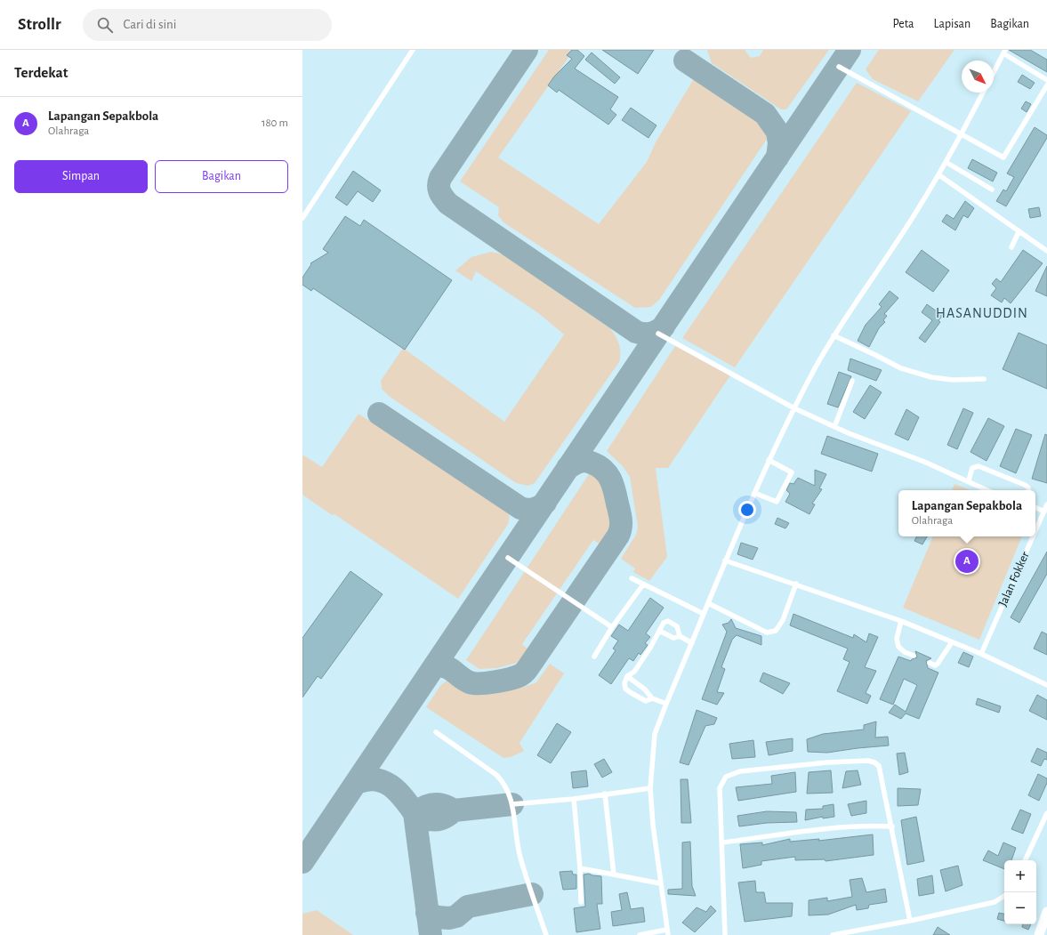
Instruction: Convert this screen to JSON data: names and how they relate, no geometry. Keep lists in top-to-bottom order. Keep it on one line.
{"streets":{"lane":["Jalan Fokker"]},"districts":["HASANUDDIN"],"north":"bottom right","page":{"header":"Strollr","search":"Cari di sini","nav":["Peta","Lapisan","Bagikan"],"heading":"Terdekat","list":[{"mark":"A","name":"Lapangan Sepakbola","note":"Olahraga","value":"180 m"}],"buttons":["Simpan","Bagikan"],"popup":["Lapangan Sepakbola","Olahraga"],"pins":"A","map_buttons":["+","−"]}}
